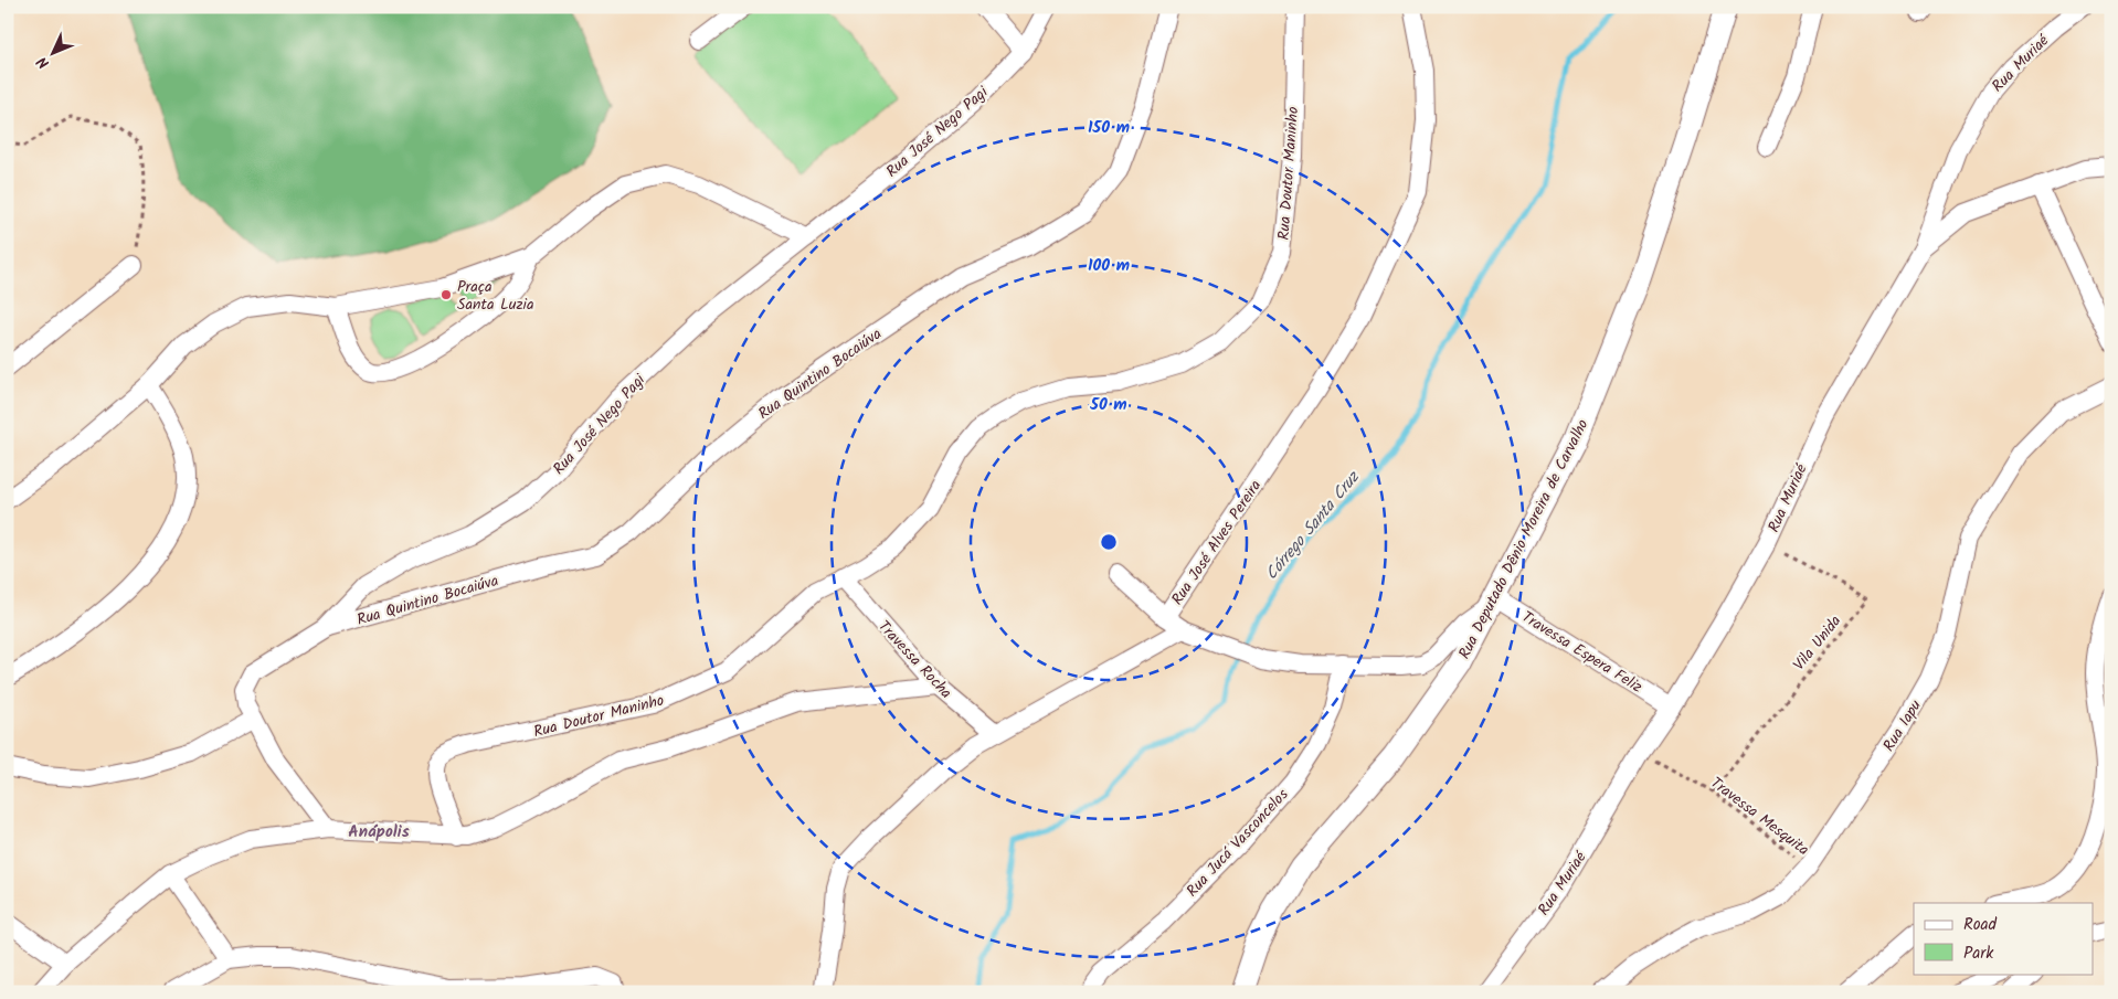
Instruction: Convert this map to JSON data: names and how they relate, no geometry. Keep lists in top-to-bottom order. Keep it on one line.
{"streets":{"street":["Rua Muriaé","Rua José Nego Pagi","Rua Doutor Maninho","Rua Quintino Bocaiúva","Rua Deputado Dênio Moreira de Carvalho","Rua José Alves Pereira","Travessa Espera Feliz","Travessa Rocha","Rua Iapu","Rua Jucá Vasconcelos"],"path":["Vila Unida","Travessa Mesquita"]},"crossings":[["Rua Muriaé","Vila Unida"],["Rua Muriaé","Travessa Espera Feliz"],["Rua Muriaé","Travessa Mesquita"],["Rua José Nego Pagi","Rua Quintino Bocaiúva"],["Rua Doutor Maninho","Travessa Rocha"],["Rua Deputado Dênio Moreira de Carvalho","Travessa Espera Feliz"],["Rua José Alves Pereira","Travessa Rocha"],["Vila Unida","Travessa Mesquita"],["Rua Iapu","Travessa Mesquita"]],"districts":["Anápolis"],"water":["Córrego Santa Cruz"],"places":["Praça Santa Luzia"],"legend":["Road","Park"],"north":"bottom left","rings":["150 m","100 m","50 m"]}
